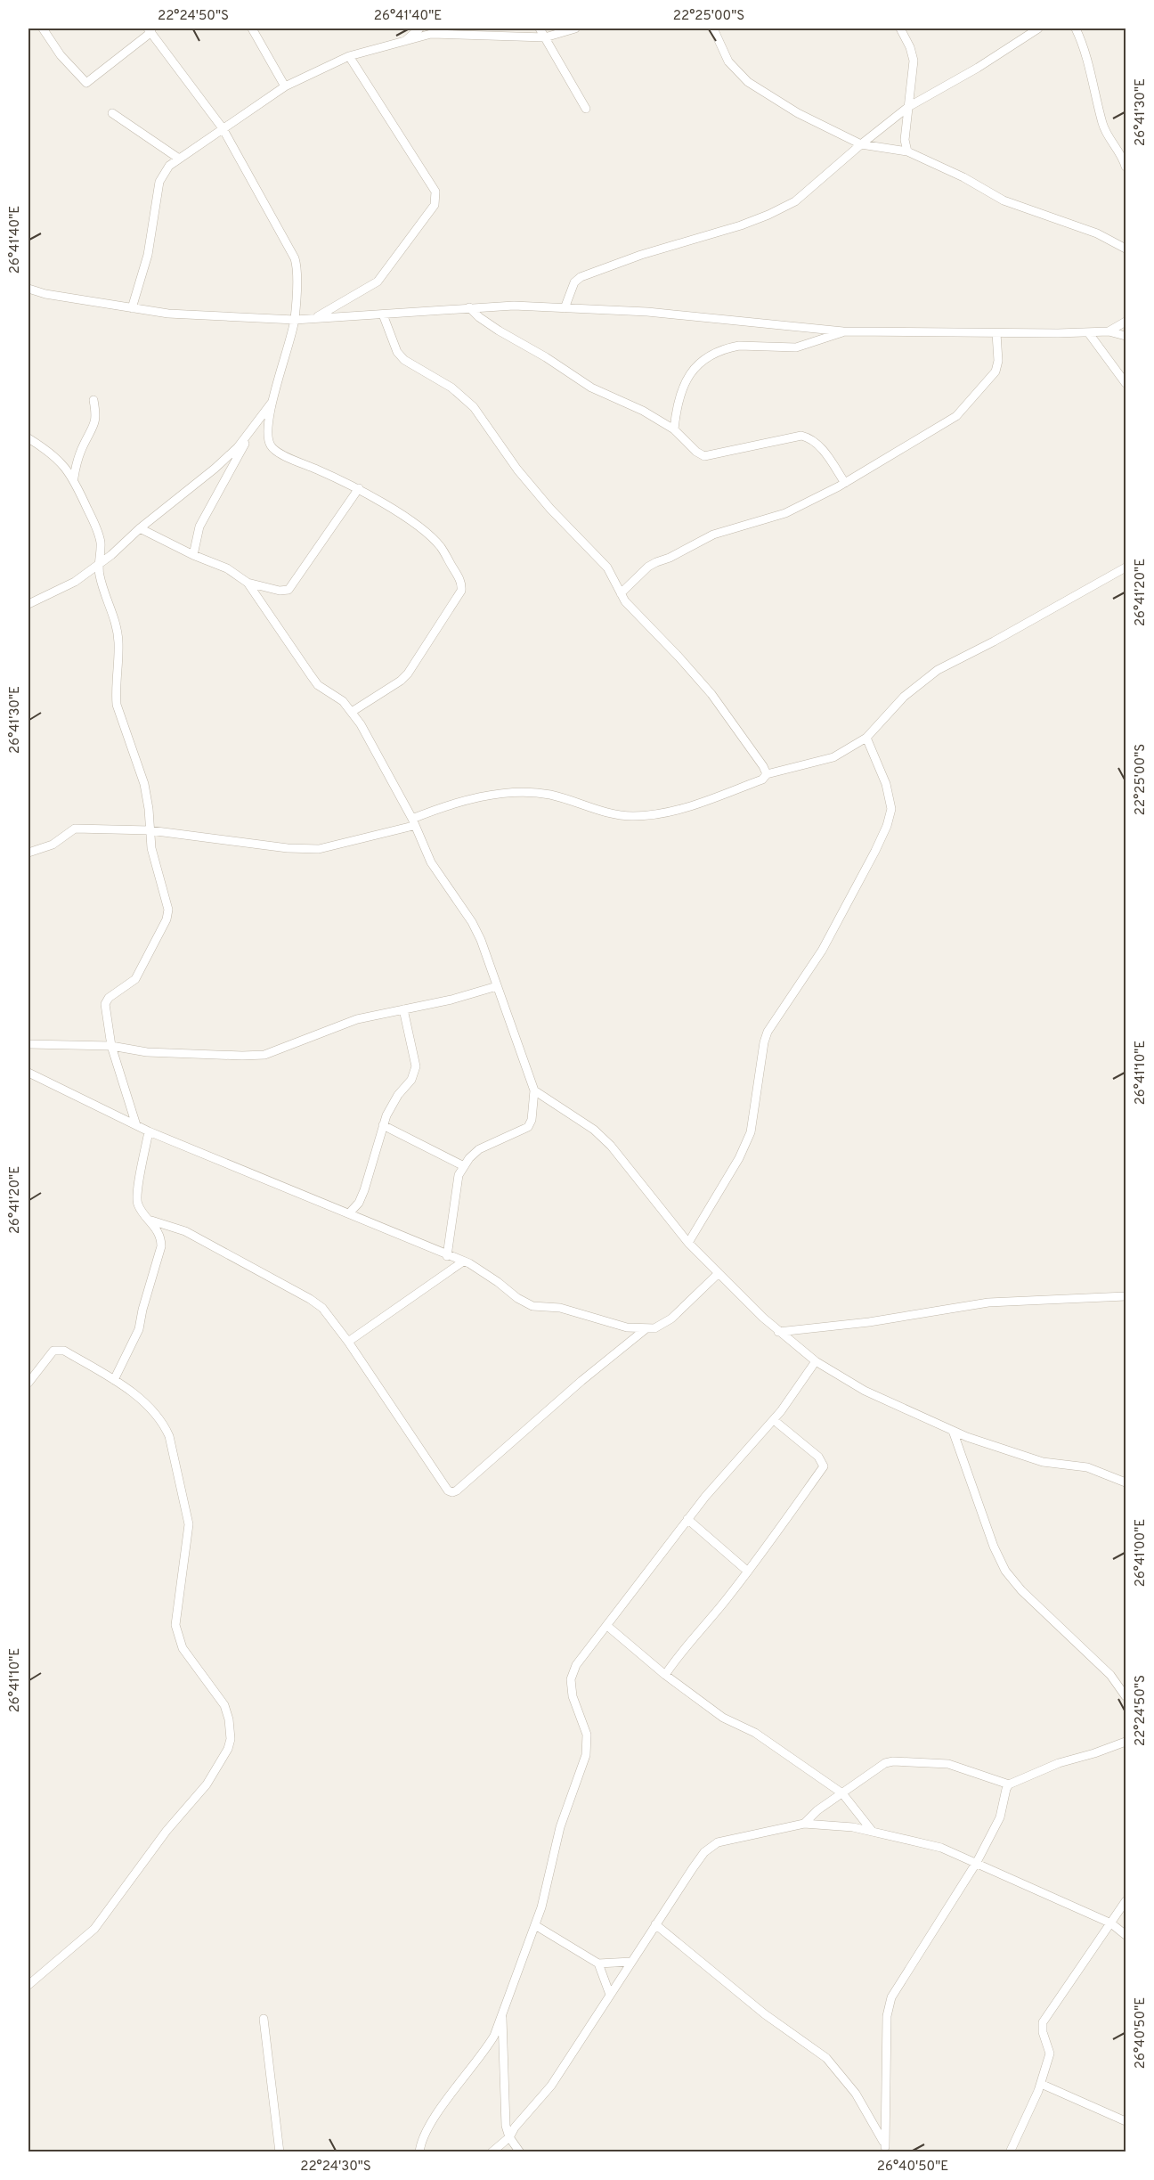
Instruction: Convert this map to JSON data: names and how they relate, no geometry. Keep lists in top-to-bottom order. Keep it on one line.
{"coordinates":["22°24'50\"S","26°41'40\"E","22°25'00\"S","26°41'30\"E","26°41'20\"E","26°41'10\"E","26°41'00\"E","26°40'50\"E","22°24'30\"S"]}
